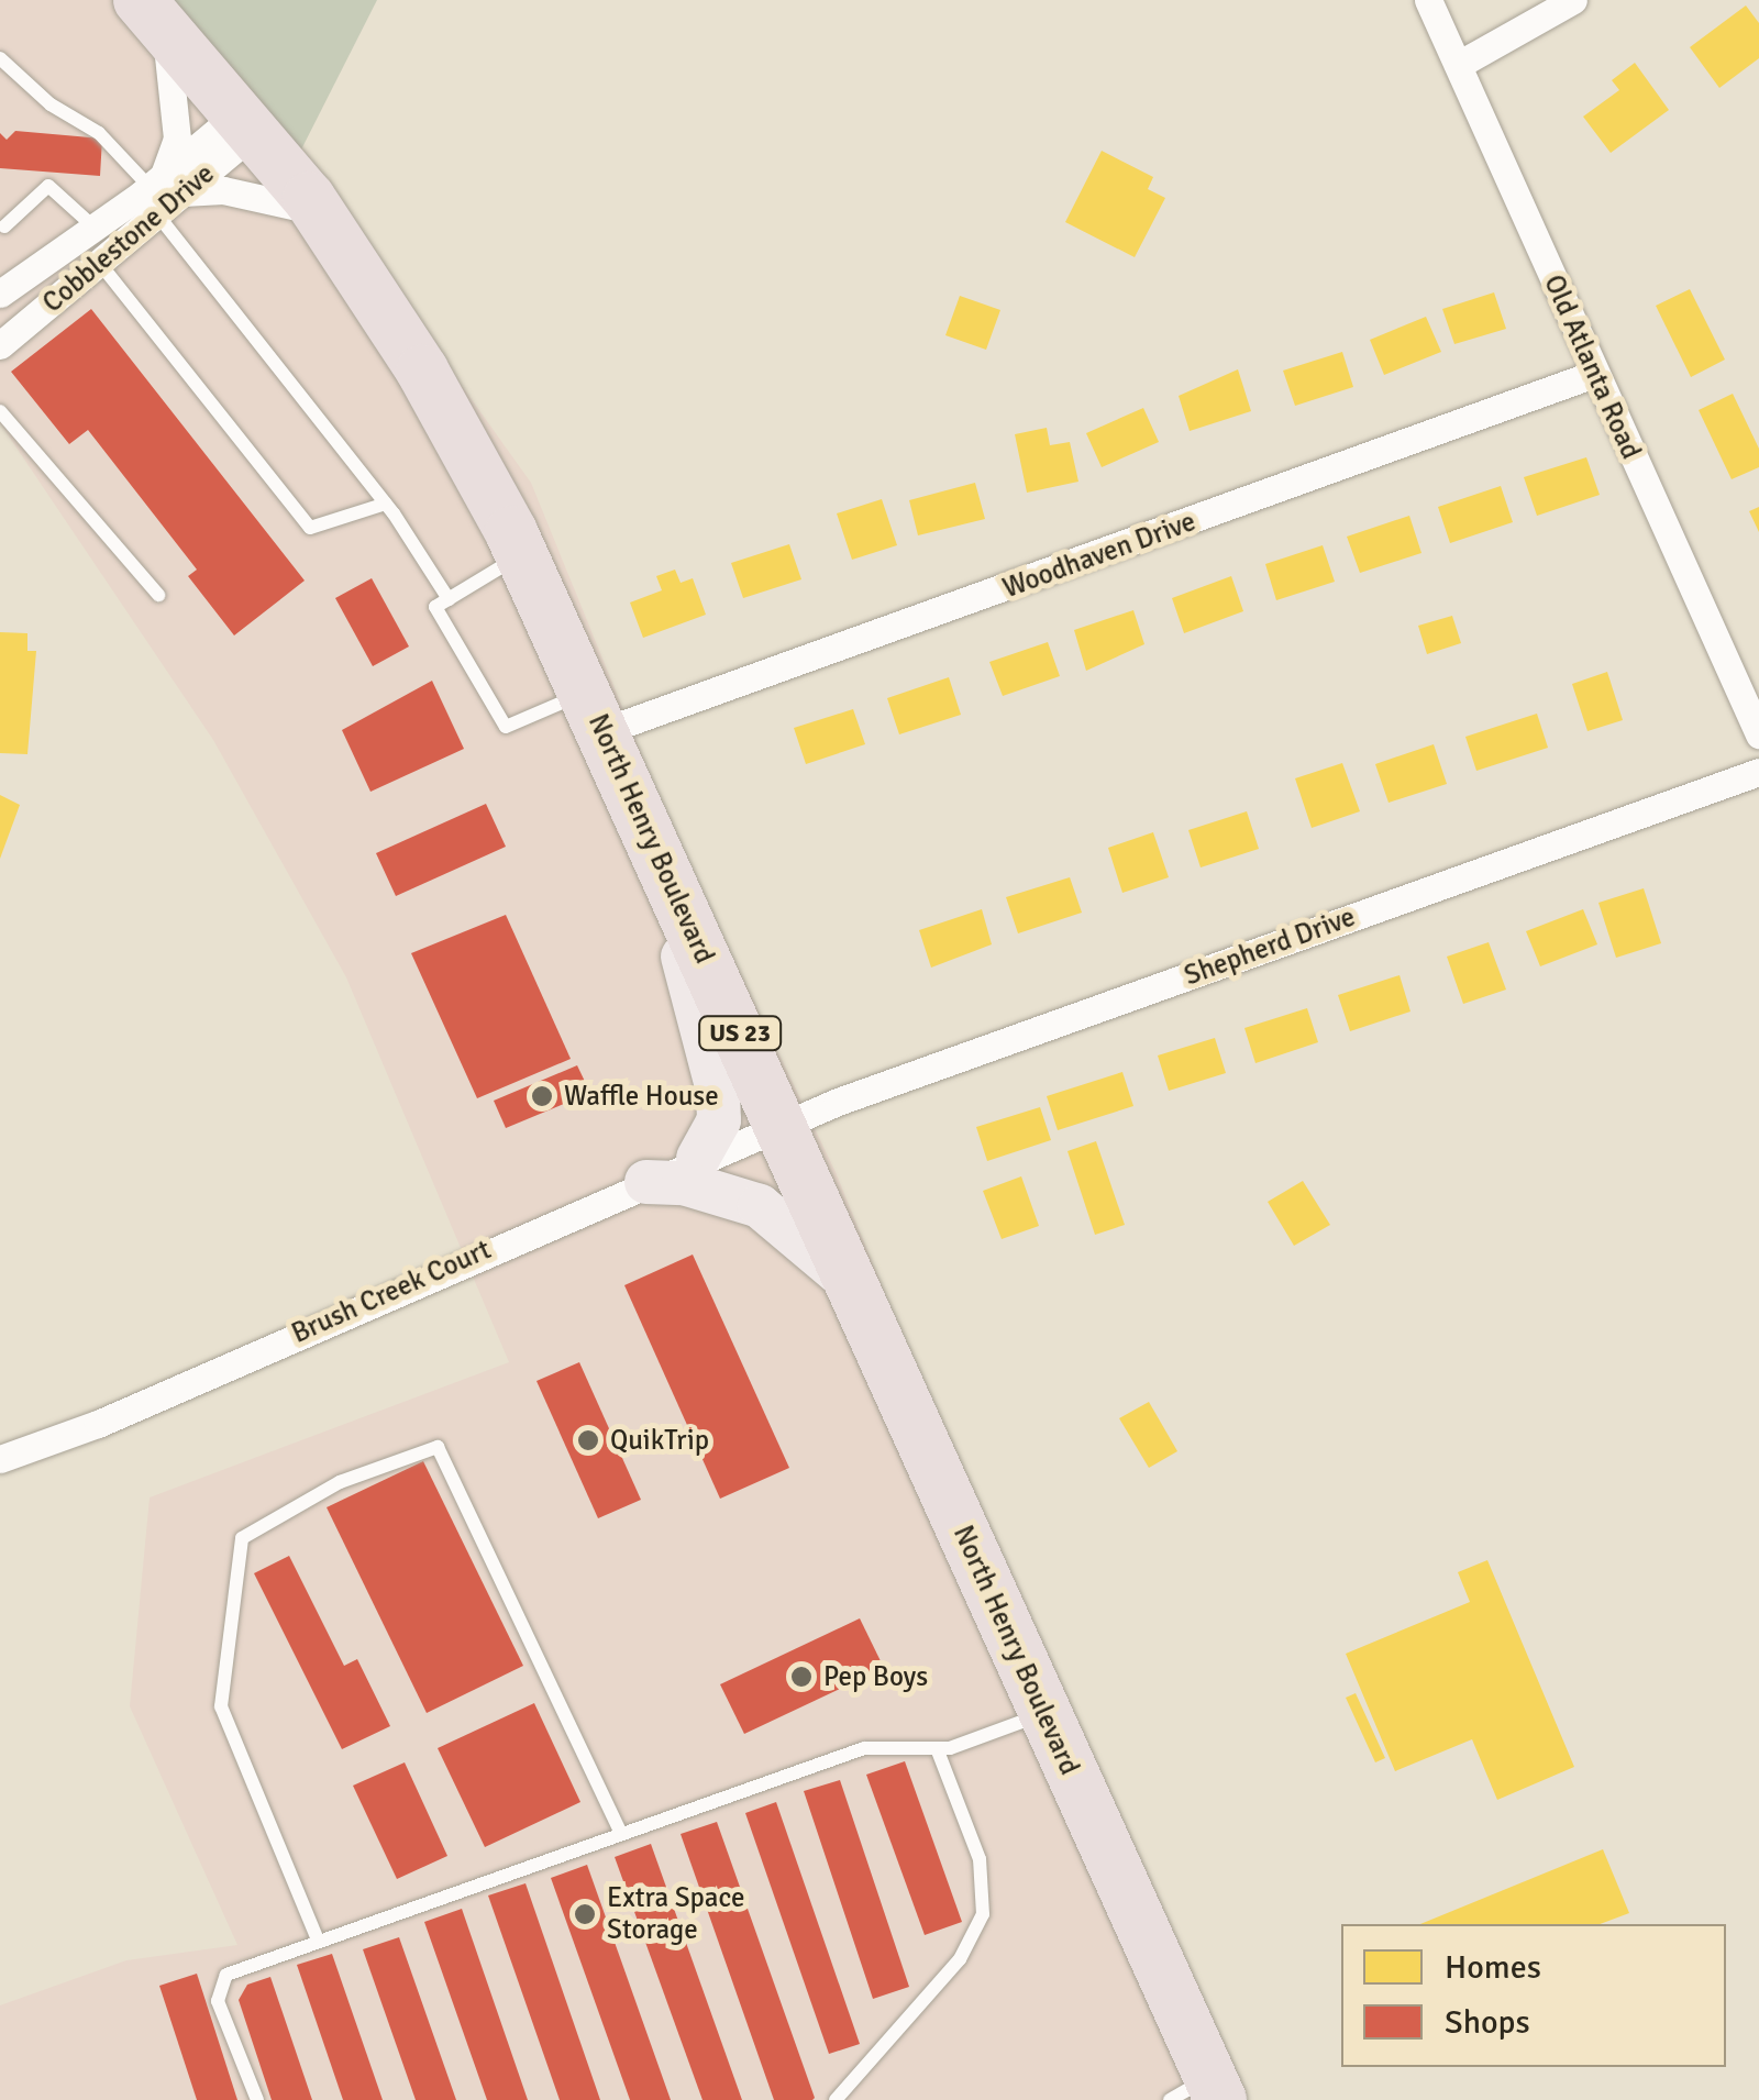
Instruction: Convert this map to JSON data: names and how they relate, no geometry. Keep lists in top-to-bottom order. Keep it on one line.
{"streets":{"highway":["North Henry Boulevard","US 23"],"street":["Cobblestone Drive","Old Atlanta Road","Woodhaven Drive","Shepherd Drive","Brush Creek Court"]},"crossings":[["Cobblestone Drive","North Henry Boulevard"],["Old Atlanta Road","Woodhaven Drive"],["Woodhaven Drive","North Henry Boulevard"],["North Henry Boulevard","Shepherd Drive"],["North Henry Boulevard","Brush Creek Court"],["Shepherd Drive","Brush Creek Court"]],"places":["Waffle House","QuikTrip","Pep Boys","Extra Space Storage"],"legend":["Homes","Shops"]}
